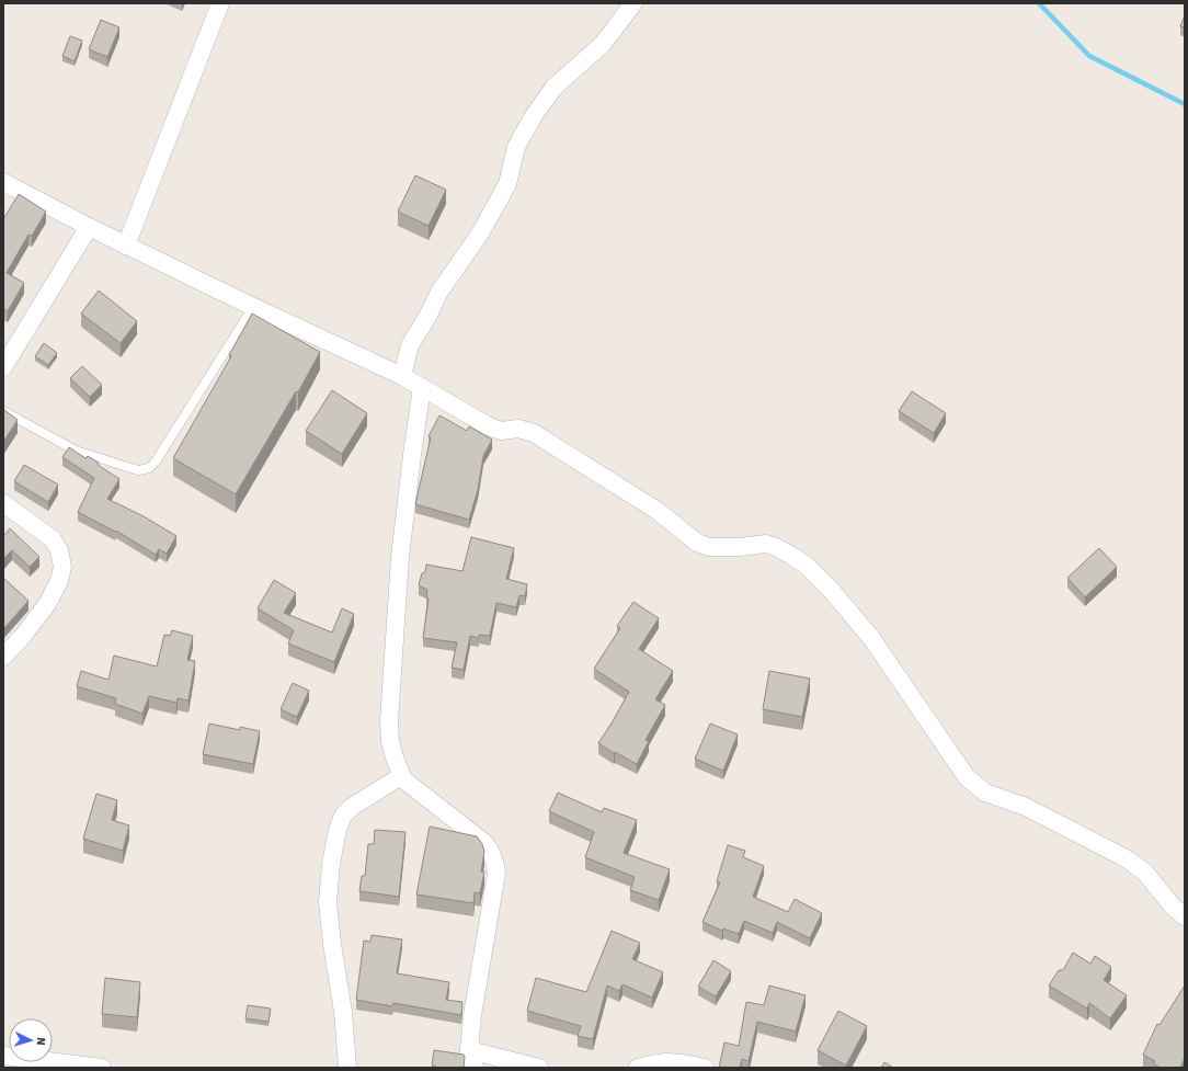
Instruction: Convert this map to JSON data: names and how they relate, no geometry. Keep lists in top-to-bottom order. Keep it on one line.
{"north":"right"}
